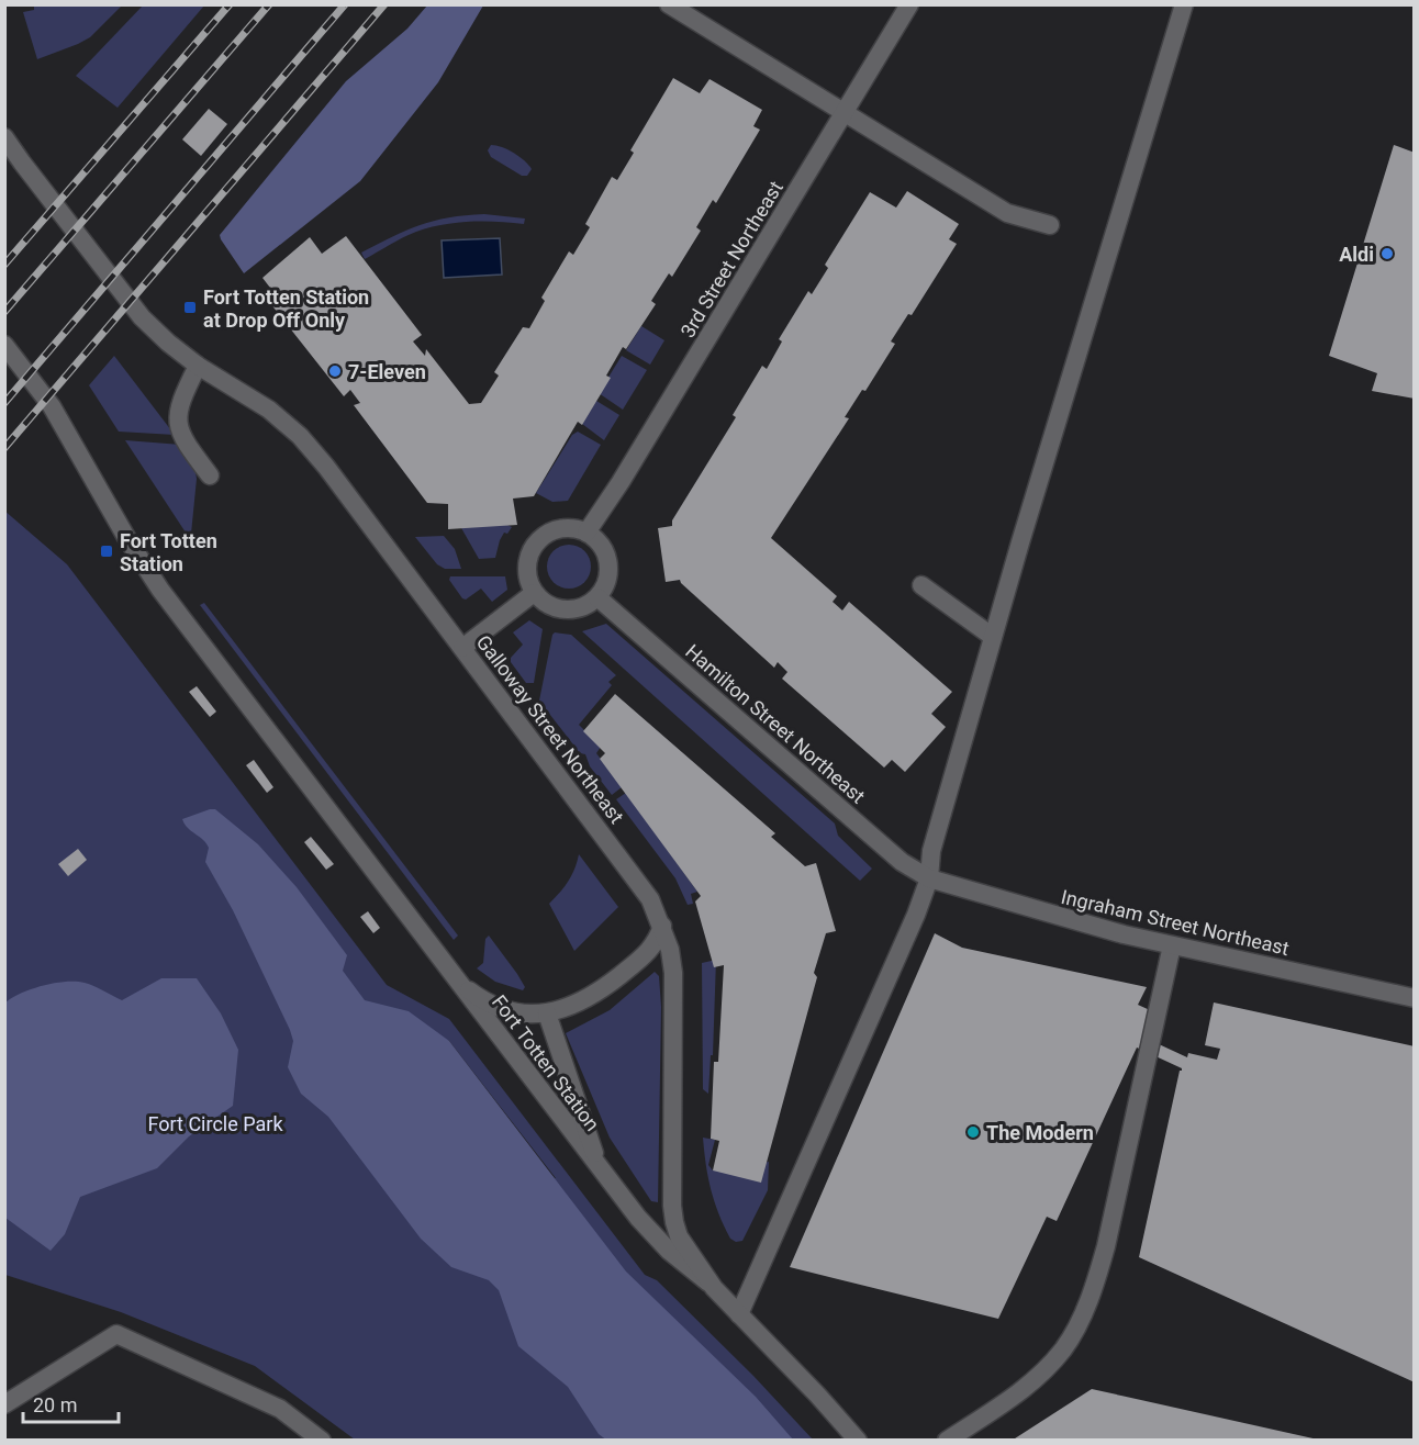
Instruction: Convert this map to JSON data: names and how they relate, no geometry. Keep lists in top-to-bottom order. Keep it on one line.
{"streets":{"street":["3rd Street Northeast","Hamilton Street Northeast","Galloway Street Northeast","Ingraham Street Northeast","Fort Totten Station"]},"crossings":[["3rd Street Northeast","Hamilton Street Northeast"],["Hamilton Street Northeast","Ingraham Street Northeast"],["Galloway Street Northeast","Fort Totten Station"]],"parks":["Fort Circle Park"],"places":{"other":["Aldi","7-Eleven","The Modern"],"transit":["Fort Totten Station at Drop Off Only","Fort Totten Station"]},"scale_bar":"20 m"}
